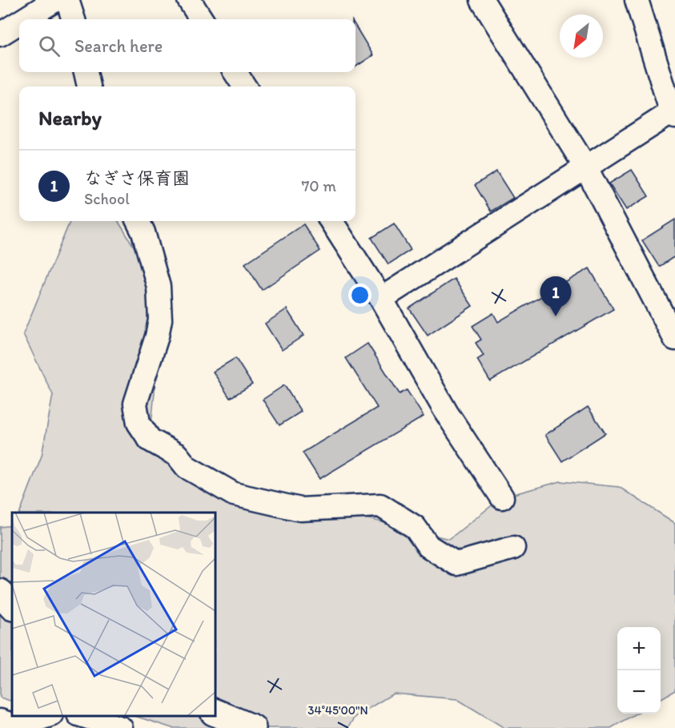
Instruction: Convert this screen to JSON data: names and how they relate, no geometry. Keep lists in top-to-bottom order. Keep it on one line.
{"north":"bottom left","page":{"search":"Search here","heading":"Nearby","list":[{"mark":"1","name":"なぎさ保育園","note":"School","value":"70 m"}],"pins":"1","map_buttons":["+","−"]},"coordinates":["34°45'00\"N"]}
